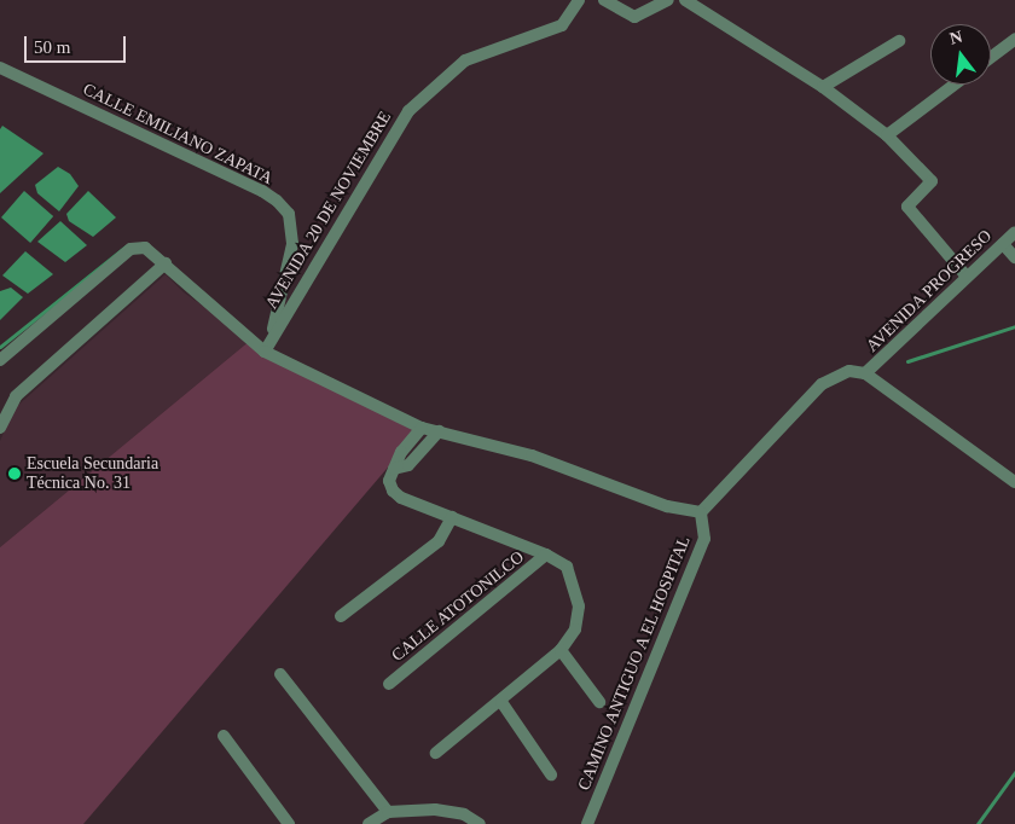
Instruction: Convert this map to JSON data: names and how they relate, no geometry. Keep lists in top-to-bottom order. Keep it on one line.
{"streets":{"street":["CALLE EMILIANO ZAPATA","AVENIDA 20 DE NOVIEMBRE","AVENIDA PROGRESO","CALLE ATOTONILCO","CAMINO ANTIGUO A EL HOSPITAL"]},"crossings":[["CALLE EMILIANO ZAPATA","AVENIDA 20 DE NOVIEMBRE"]],"places":["Escuela Secundaria Técnica No. 31"],"scale_bar":"50 m","north":"top"}
